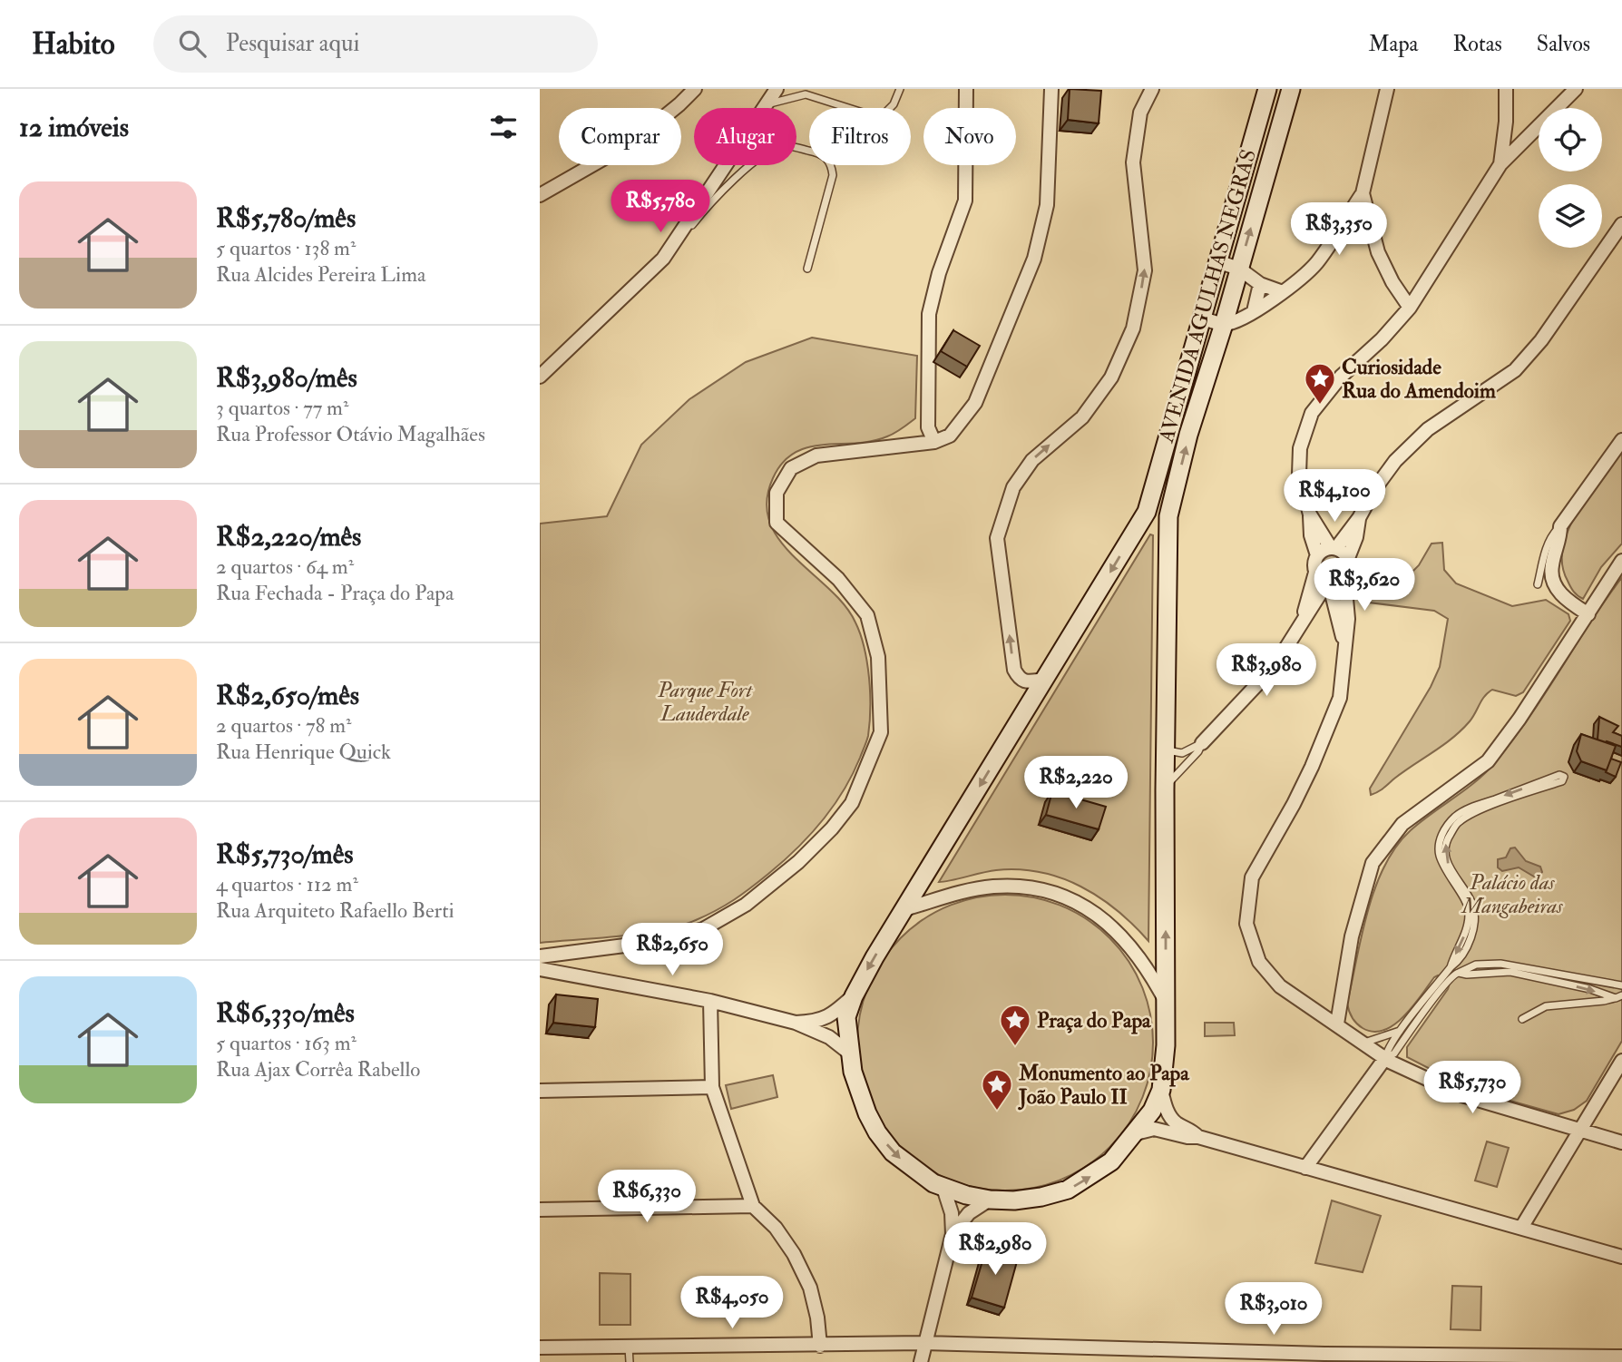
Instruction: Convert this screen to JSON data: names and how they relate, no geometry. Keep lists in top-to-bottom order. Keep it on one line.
{"streets":{"street":["AVENIDA AGULHAS NEGRAS"]},"parks":["Parque Fort Lauderdale","Palácio das Mangabeiras"],"places":{"place":["Curiosidade Rua do Amendoim","Praça do Papa","Monumento ao Papa João Paulo II"]},"page":{"header":"Habito","search":"Pesquisar aqui","nav":["Mapa","Rotas","Salvos"],"heading":"12 imóveis","chip":["Comprar","Alugar","Filtros","Novo"],"list":[{"name":"R$5,780/mês","note":"5 quartos · 138 m² · Rua Alcides Pereira Lima"},{"name":"R$3,980/mês","note":"3 quartos · 77 m² · Rua Professor Otávio Magalhães"},{"name":"R$2,220/mês","note":"2 quartos · 64 m² · Rua Fechada - Praça do Papa"},{"name":"R$2,650/mês","note":"2 quartos · 78 m² · Rua Henrique Quick"},{"name":"R$5,730/mês","note":"4 quartos · 112 m² · Rua Arquiteto Rafaello Berti"},{"name":"R$6,330/mês","note":"5 quartos · 163 m² · Rua Ajax Corrêa Rabello"}],"price":["R$5,780","R$3,350","R$4,100","R$3,620","R$3,980","R$2,220","R$2,650","R$5,730","R$6,330","R$2,980","R$4,050","R$3,010"]}}
